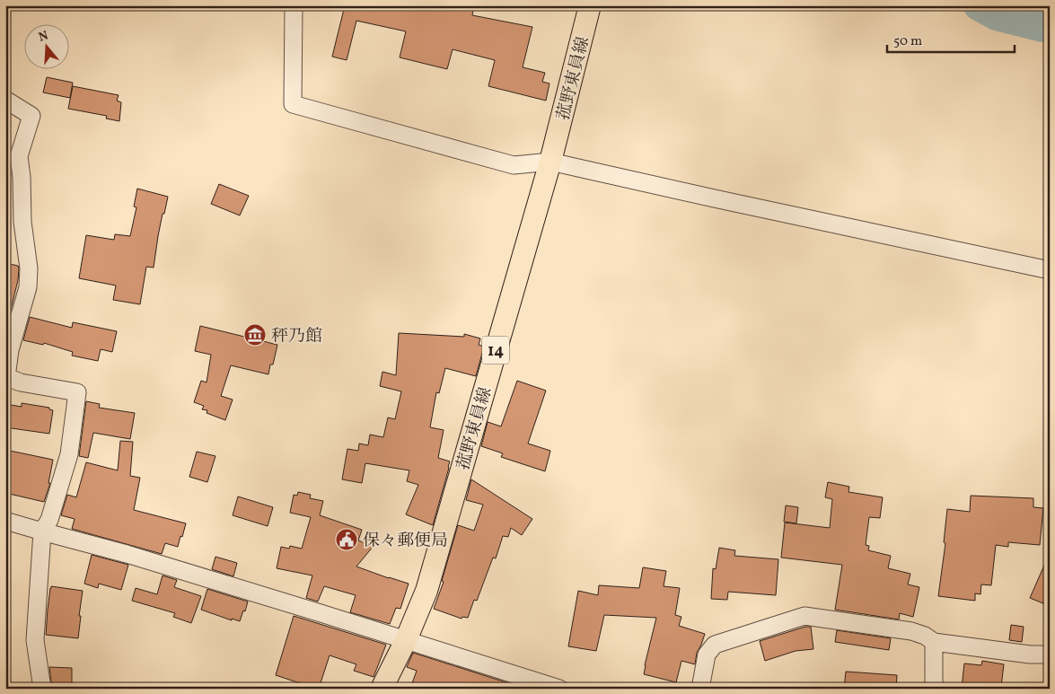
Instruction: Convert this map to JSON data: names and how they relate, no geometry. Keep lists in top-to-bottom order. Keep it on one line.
{"streets":{"main road":["菰野東員線","14"]},"places":{"museum":["秤乃館"],"public building":["保々郵便局"]},"scale_bar":"50 m","north":"top"}
